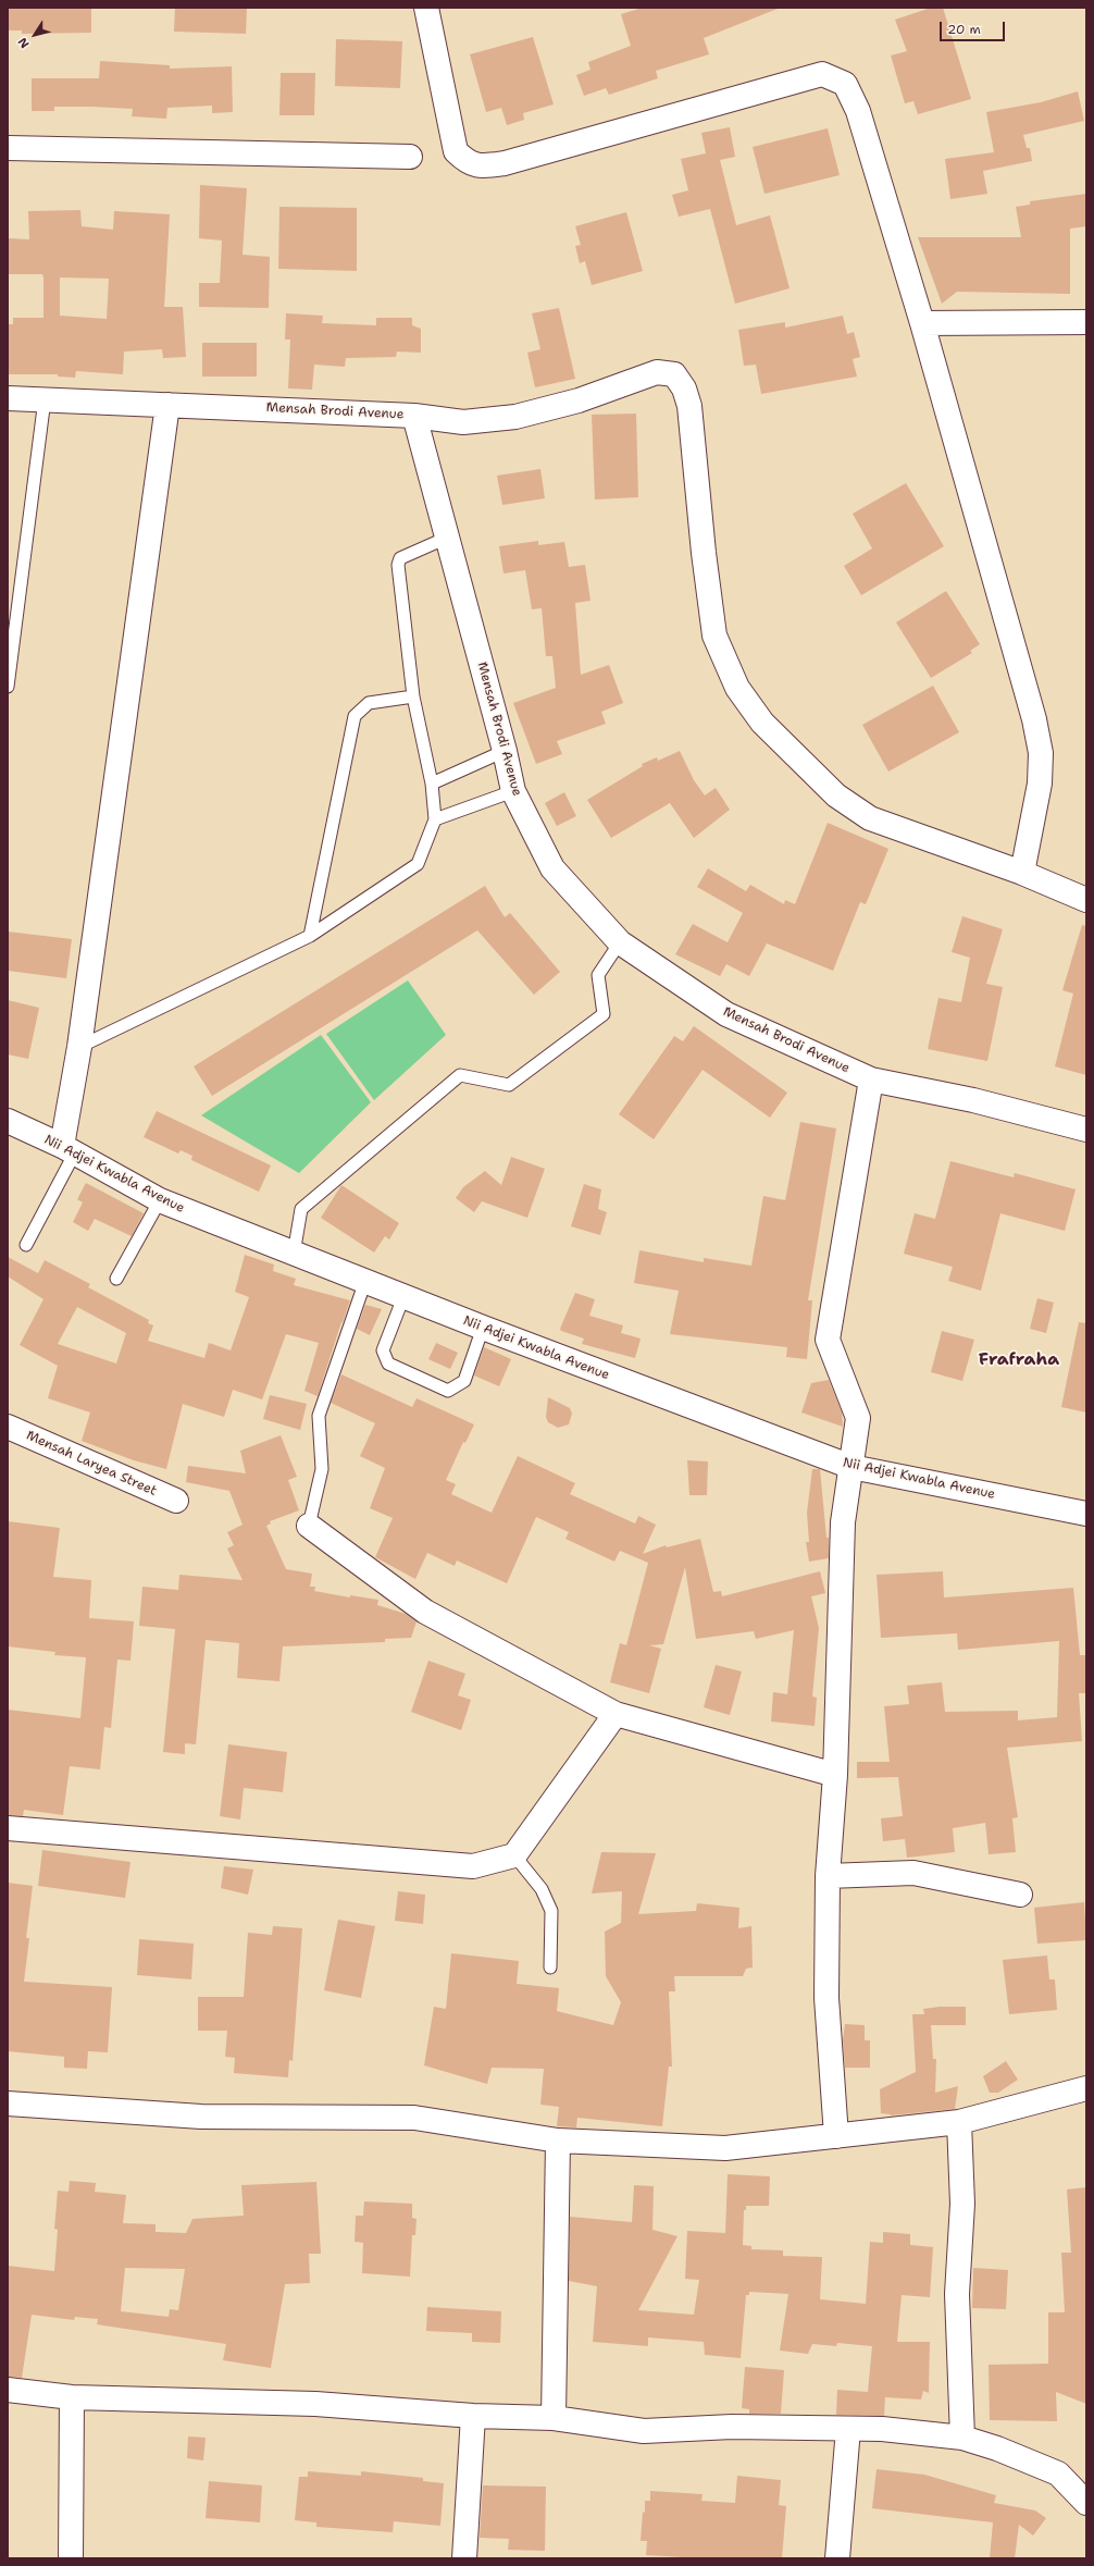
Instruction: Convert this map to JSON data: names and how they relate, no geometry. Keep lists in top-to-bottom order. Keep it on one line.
{"streets":{"street":["Mensah Brodi Avenue","Nii Adjei Kwabla Avenue","Mensah Laryea Street"]},"districts":["Frafraha"],"scale_bar":"20 m","north":"bottom left"}
